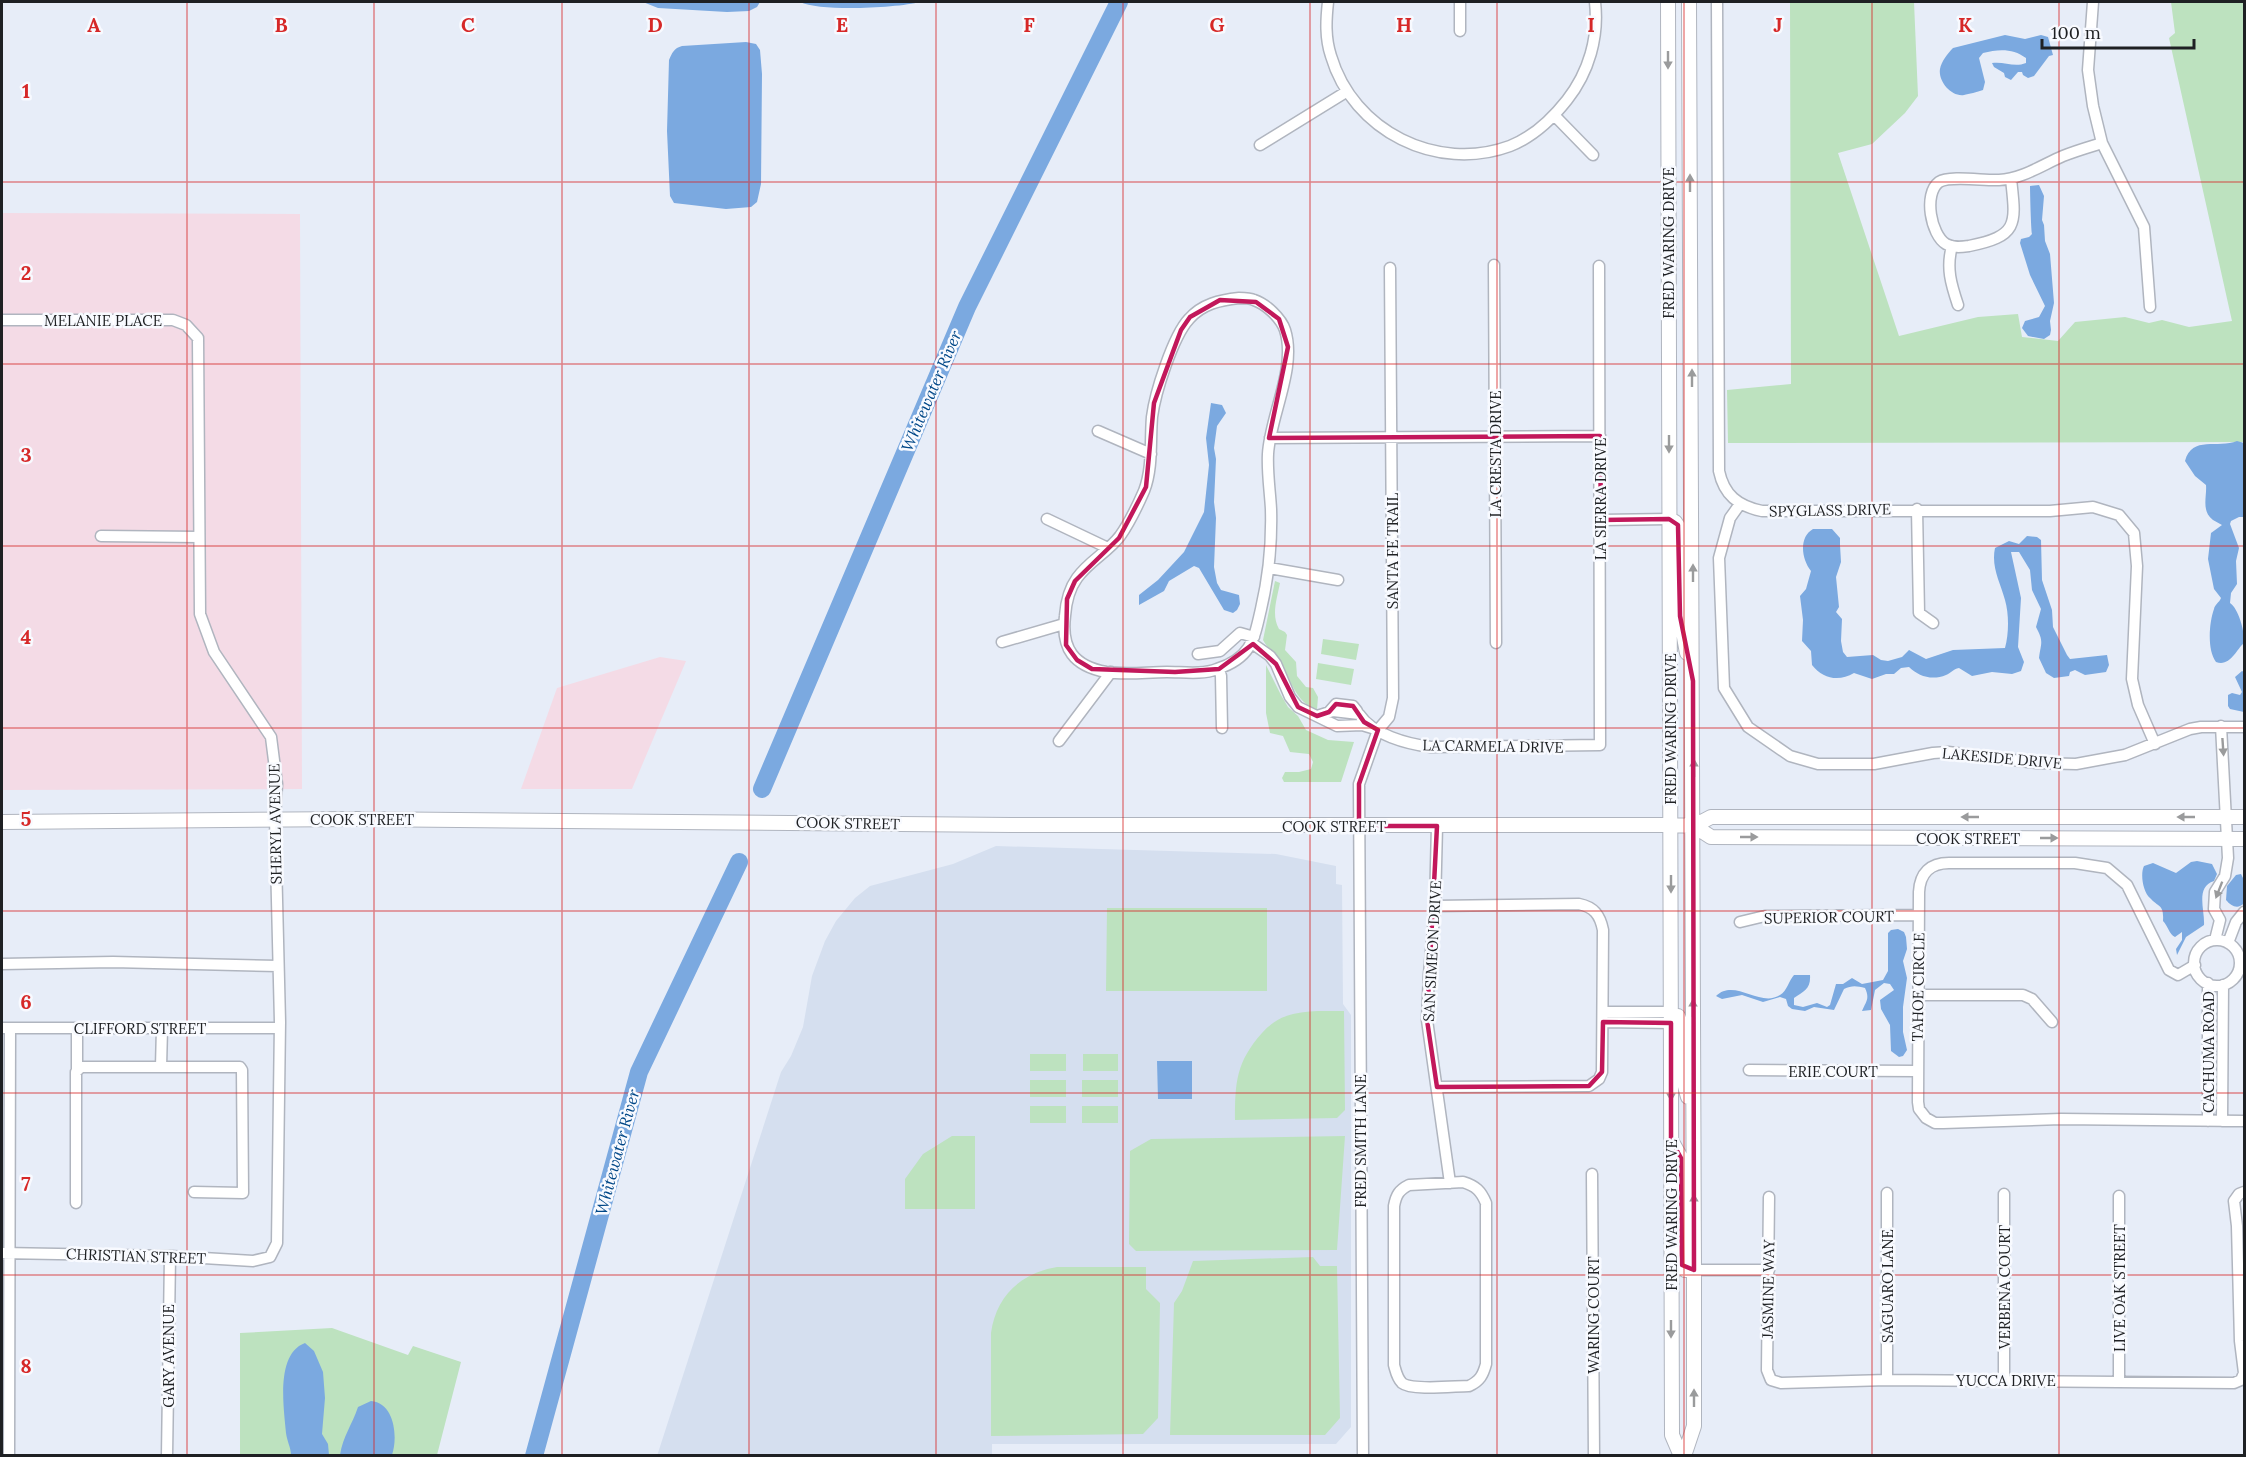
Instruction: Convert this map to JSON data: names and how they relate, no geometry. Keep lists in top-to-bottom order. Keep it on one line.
{"streets":{"main road":["FRED WARING DRIVE","COOK STREET"],"street":["MELANIE PLACE","LA CRESTA DRIVE","LA SIERRA DRIVE","SPYGLASS DRIVE","SANTA FE TRAIL","LA CARMELA DRIVE","LAKESIDE DRIVE","SHERYL AVENUE","SUPERIOR COURT","SAN SIMEON DRIVE","TAHOE CIRCLE","CLIFFORD STREET","CACHUMA ROAD","ERIE COURT","FRED SMITH LANE","CHRISTIAN STREET","SAGUARO LANE","VERBENA COURT","LIVE OAK STREET","JASMINE WAY","WARING COURT","GARY AVENUE","YUCCA DRIVE"]},"crossings":[["FRED WARING DRIVE","COOK STREET"],["MELANIE PLACE","SHERYL AVENUE"],["LA SIERRA DRIVE","LA CARMELA DRIVE"],["SPYGLASS DRIVE","LAKESIDE DRIVE"],["SANTA FE TRAIL","LA CARMELA DRIVE"],["SANTA FE TRAIL","COOK STREET"],["SANTA FE TRAIL","FRED SMITH LANE"],["COOK STREET","SHERYL AVENUE"],["COOK STREET","SAN SIMEON DRIVE"],["COOK STREET","FRED SMITH LANE"],["SHERYL AVENUE","CLIFFORD STREET"],["SHERYL AVENUE","CHRISTIAN STREET"],["SUPERIOR COURT","TAHOE CIRCLE"],["TAHOE CIRCLE","CACHUMA ROAD"],["TAHOE CIRCLE","ERIE COURT"],["CHRISTIAN STREET","GARY AVENUE"],["SAGUARO LANE","YUCCA DRIVE"],["VERBENA COURT","YUCCA DRIVE"],["LIVE OAK STREET","YUCCA DRIVE"],["JASMINE WAY","YUCCA DRIVE"]],"water":["Whitewater River"],"scale_bar":"100 m","grid":{"columns":["A","B","C","D","E","F","G","H","I","J","K"],"rows":["1","2","3","4","5","6","7","8"]}}
